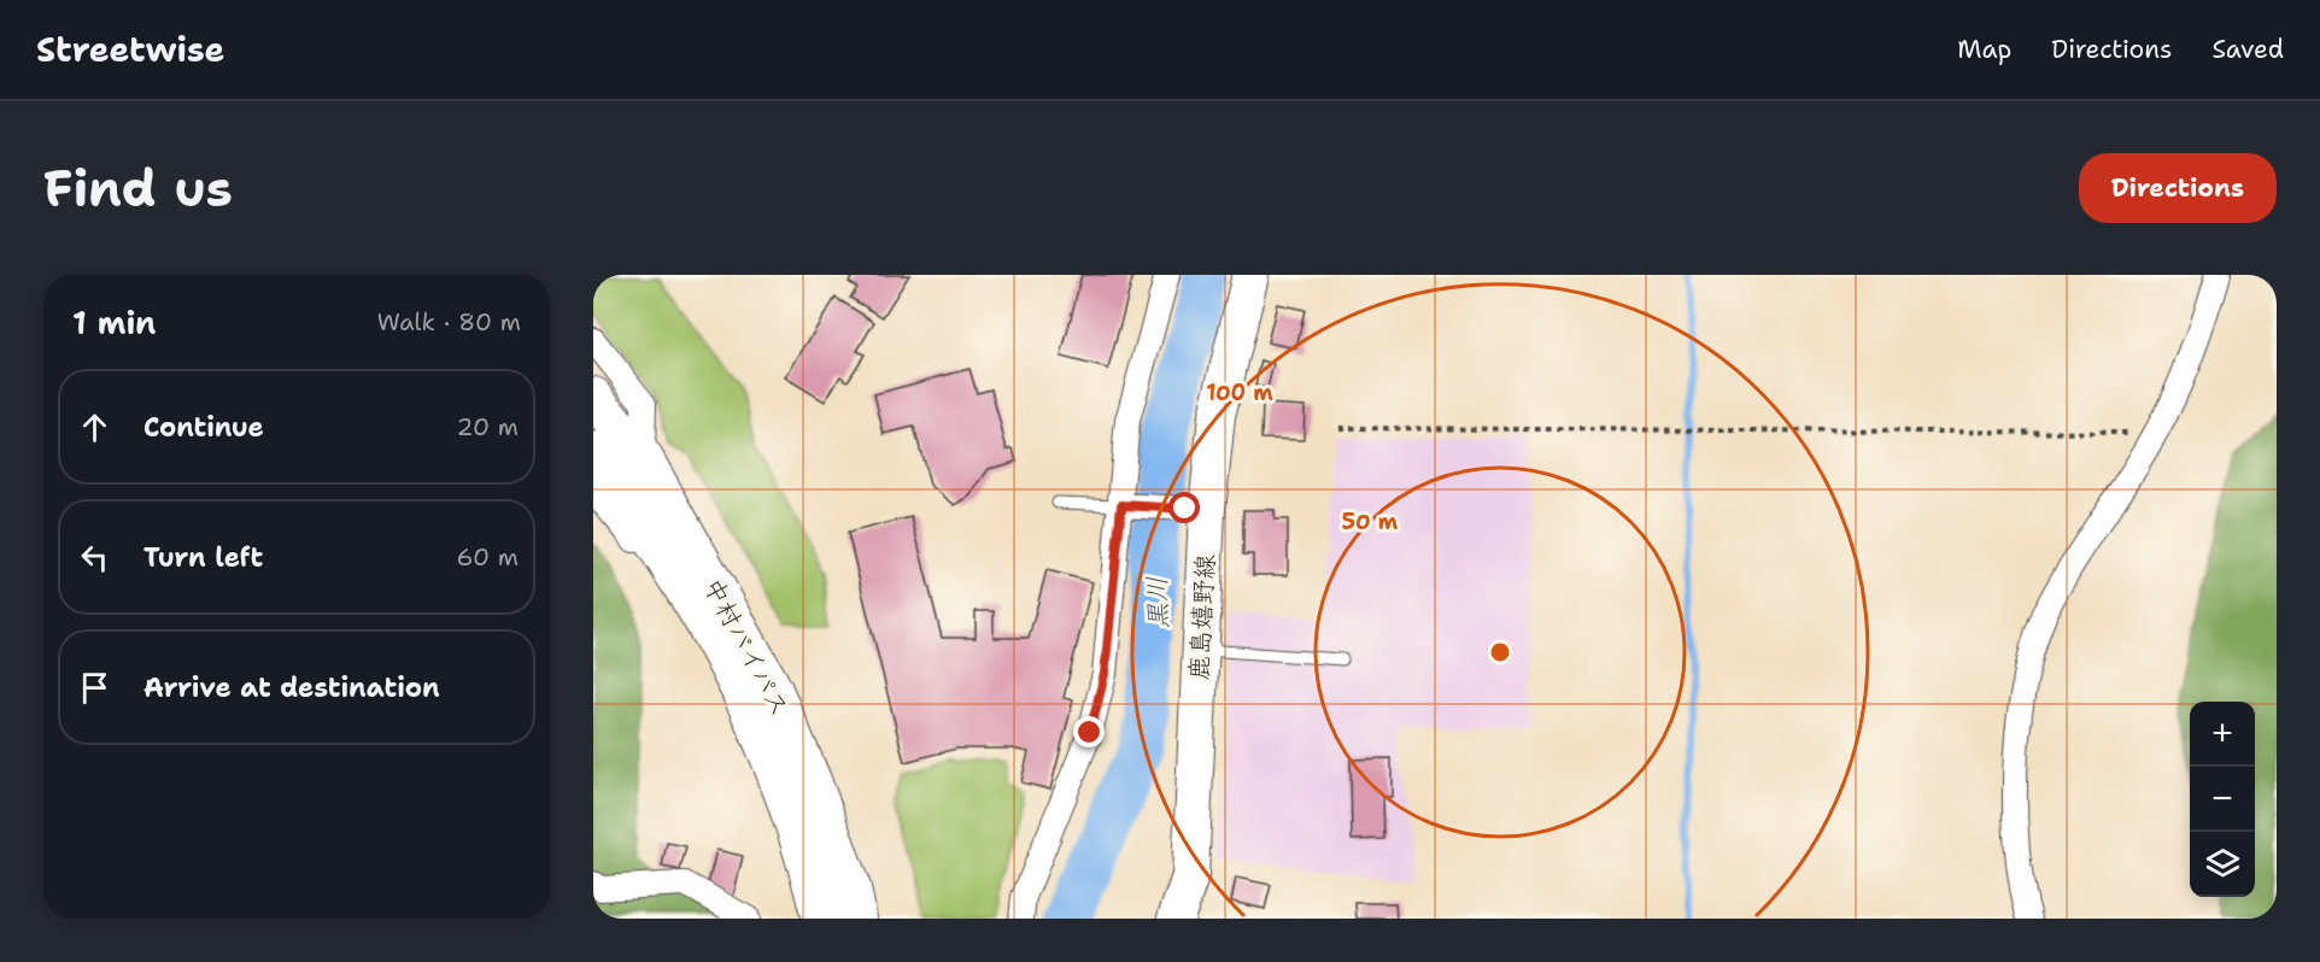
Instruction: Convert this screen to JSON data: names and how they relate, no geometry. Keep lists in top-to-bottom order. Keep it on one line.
{"streets":{"highway":["中村バイパス"],"main road":["鹿島嬉野線"]},"water":["黒川"],"page":{"header":"Streetwise","nav":["Map","Directions","Saved"],"buttons":"Directions","title":"Find us","heading":["1 min","Walk · 80 m"],"list":[["Continue","20 m"],["Turn left","60 m"],"Arrive at destination"],"map_buttons":["+","−"]},"rings":["100 m","50 m"]}
